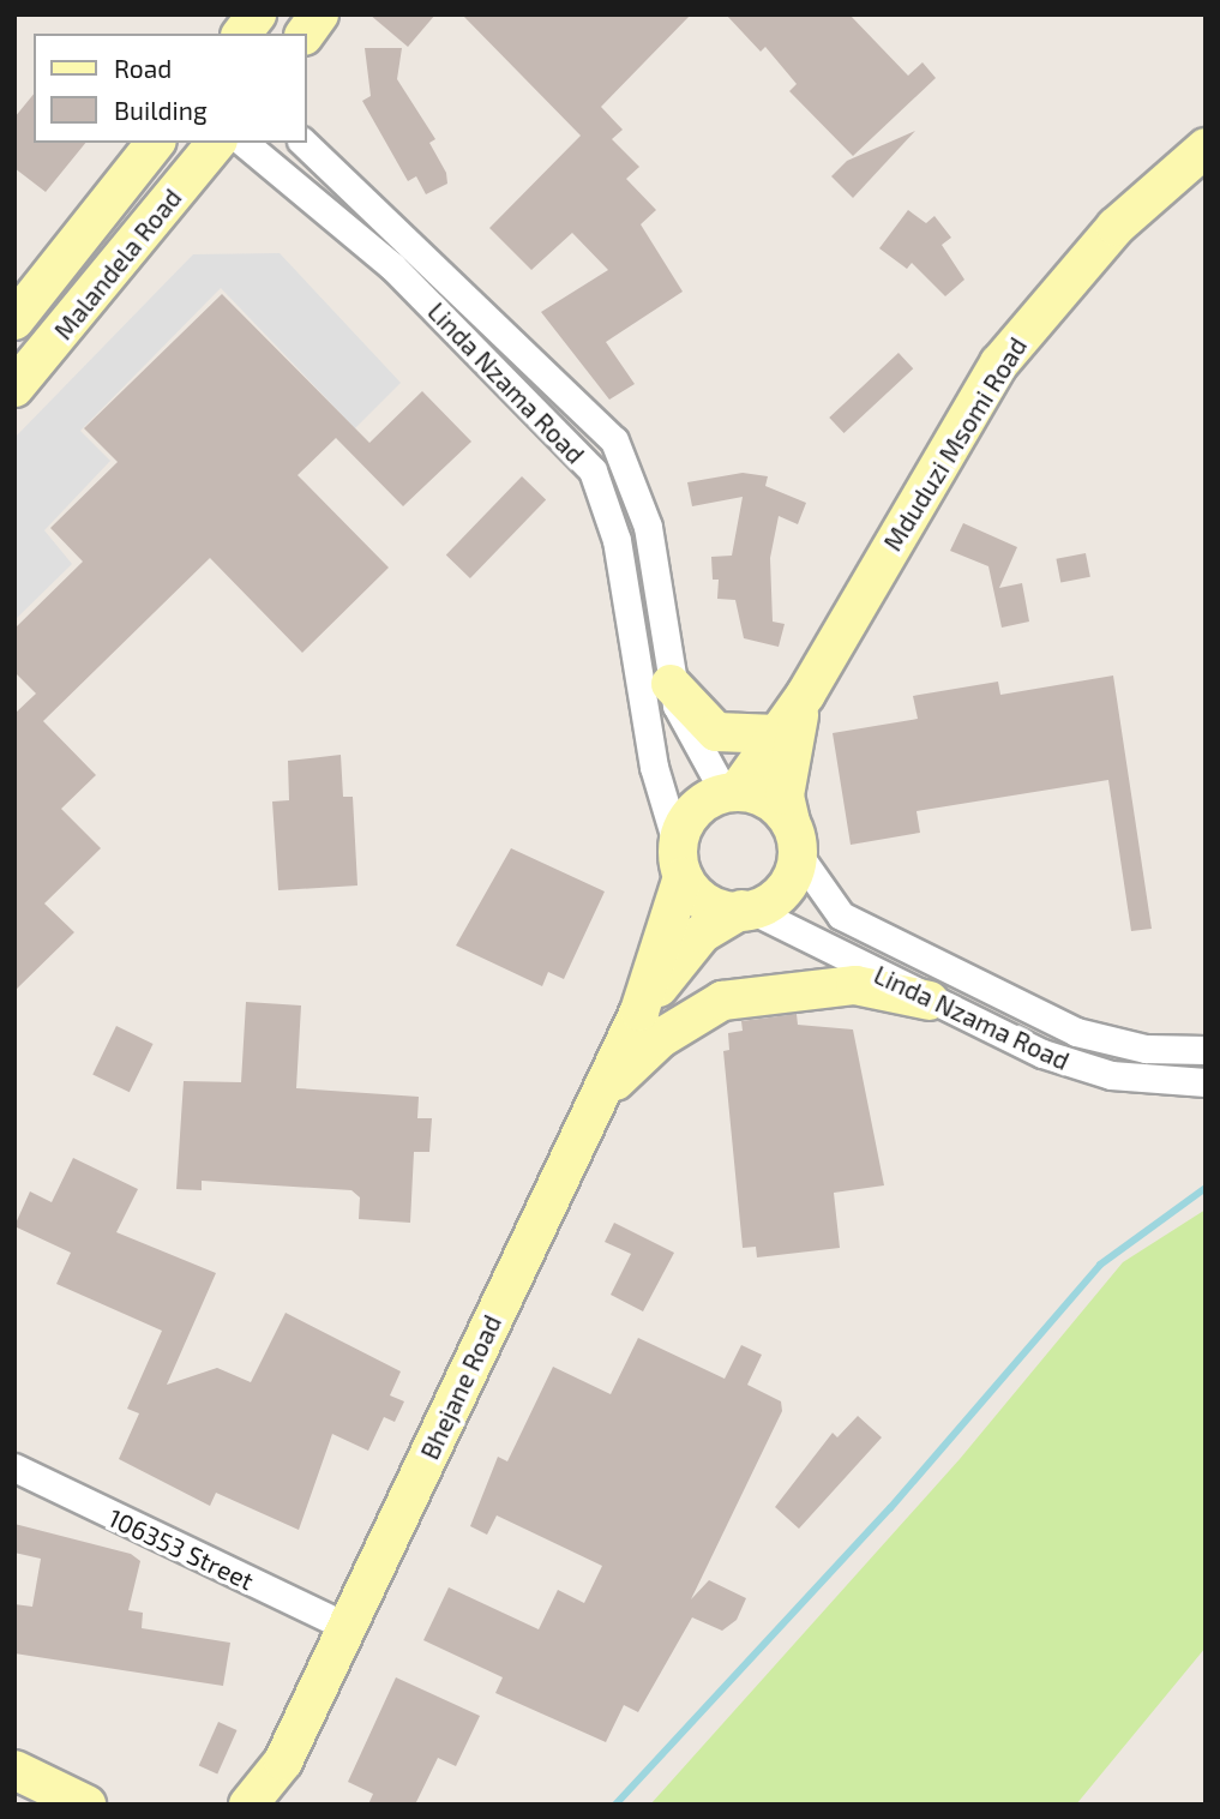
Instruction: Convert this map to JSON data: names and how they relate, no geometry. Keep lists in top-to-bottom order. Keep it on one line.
{"streets":{"street":["Malandela Road","Linda Nzama Road","Mduduzi Msomi Road","Bhejane Road","106353 Street"]},"crossings":[["Linda Nzama Road","Mduduzi Msomi Road"],["Linda Nzama Road","Bhejane Road"],["Mduduzi Msomi Road","Bhejane Road"],["Bhejane Road","106353 Street"]],"legend":["Road","Building"]}
